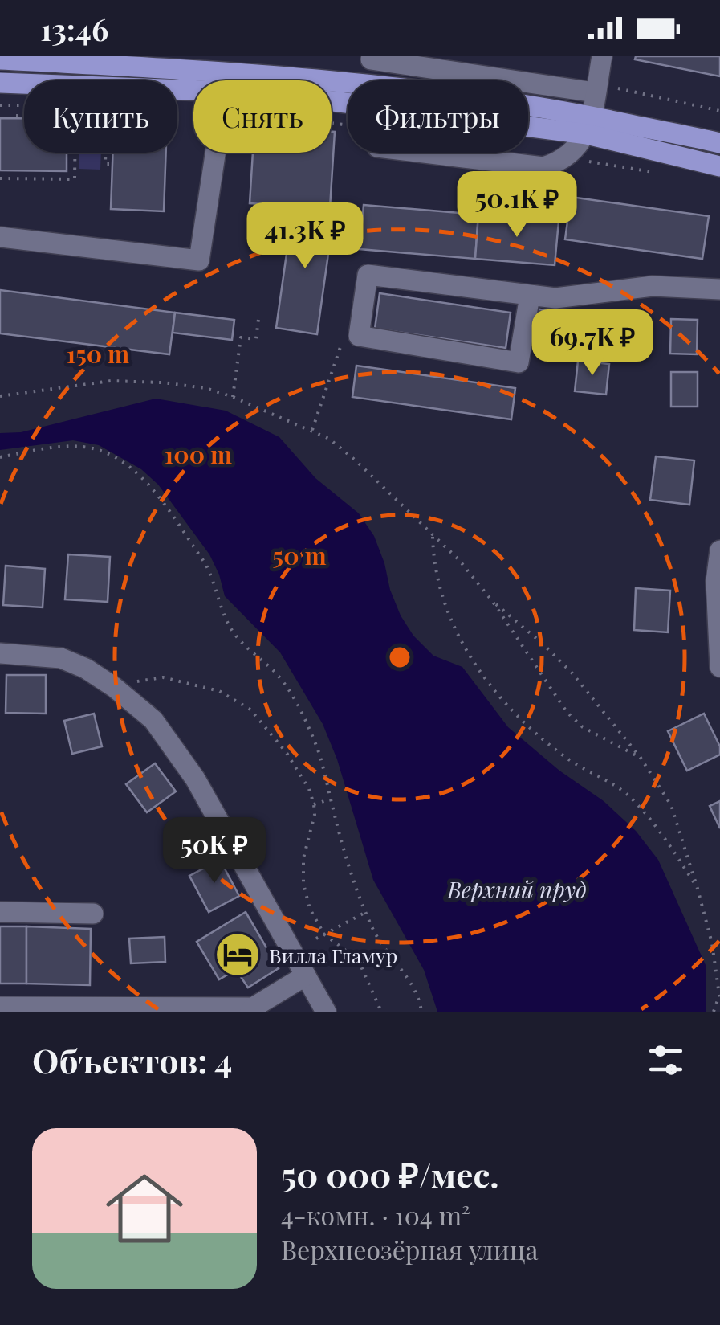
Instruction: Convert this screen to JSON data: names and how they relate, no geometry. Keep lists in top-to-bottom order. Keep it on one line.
{"water":["Верхний пруд"],"places":{"hotel":["Вилла Гламур"]},"page":{"status":"13:46","chip":["Купить","Снять","Фильтры"],"price":["50.1K ₽","41.3K ₽","69.7K ₽","50K ₽"],"heading":"Объектов: 4","list":[{"name":"50 000 ₽/мес.","note":"4-комн. · 104 m² · Верхнеозёрная улица"}]},"rings":["150 m","100 m","50 m"]}
